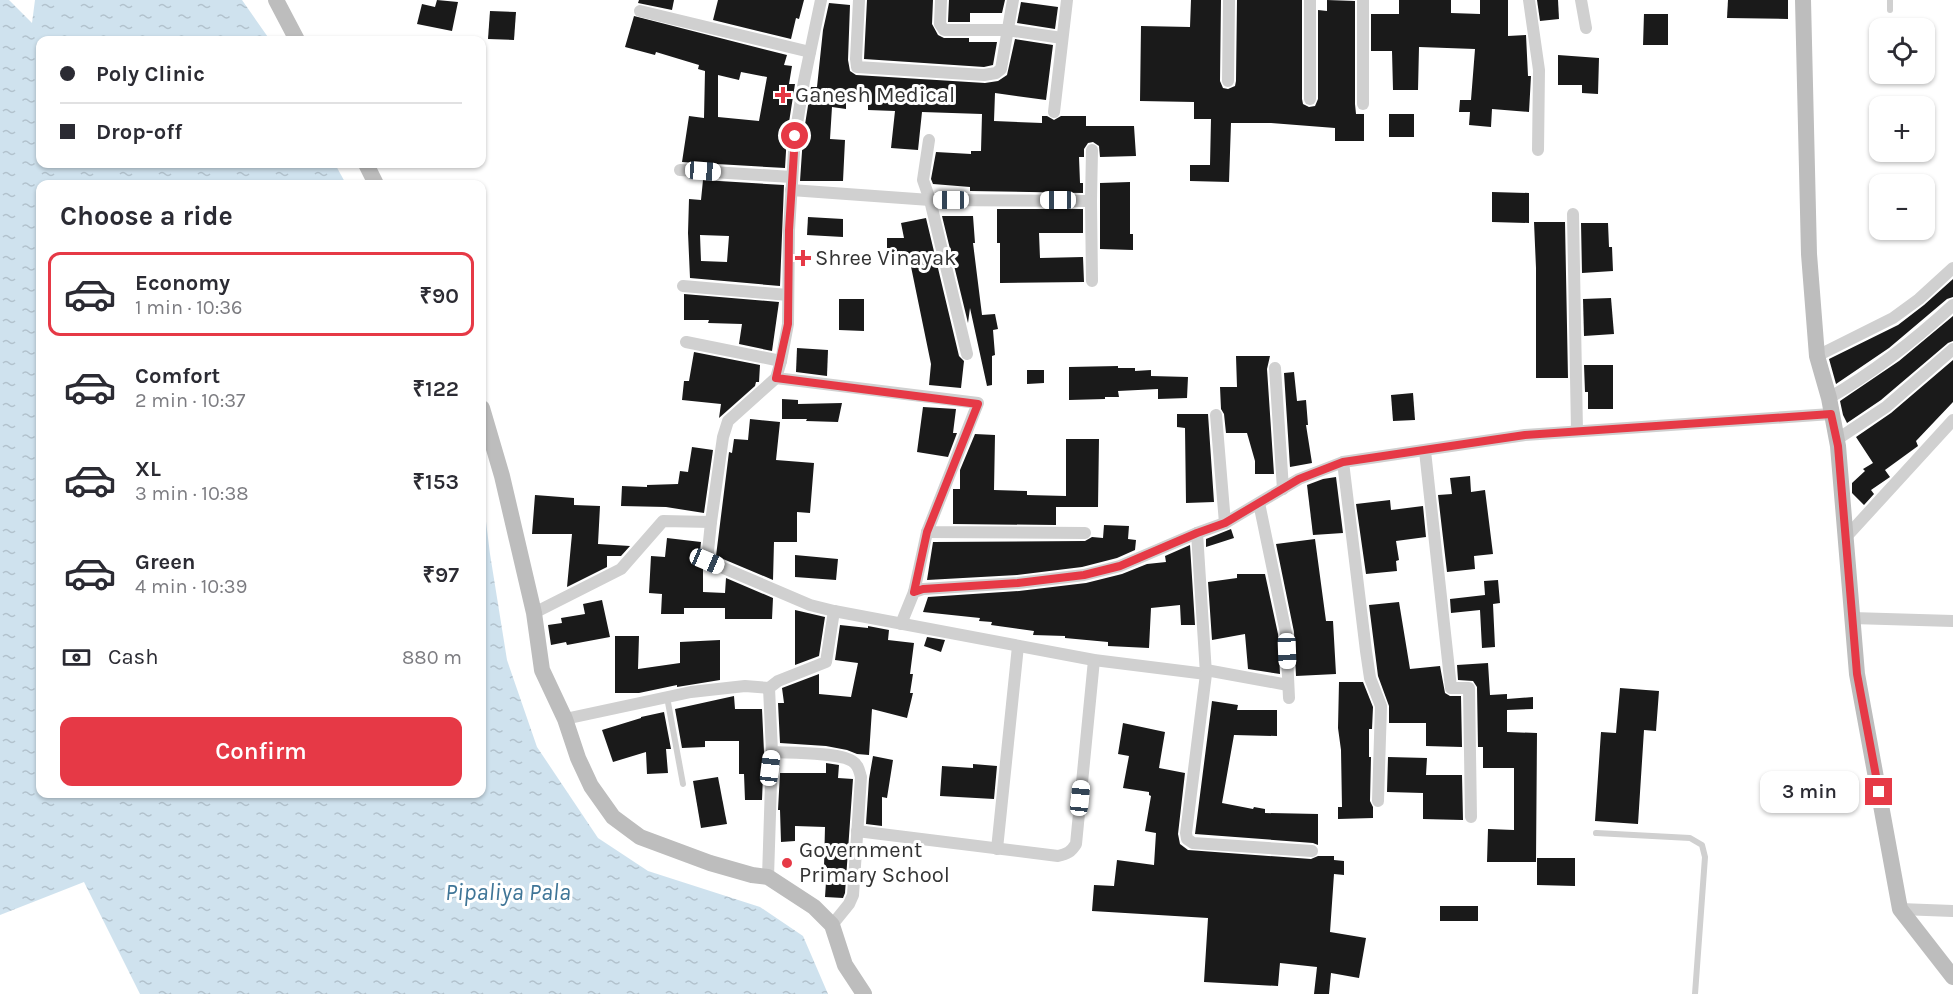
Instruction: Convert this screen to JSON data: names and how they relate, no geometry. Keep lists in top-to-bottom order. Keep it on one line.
{"water":["Pipaliya Pala"],"places":{"health":["Ganesh Medical","Shree Vinayak"],"other":["Government Primary School"]},"page":{"map_buttons":["+","−"],"banner":["Poly Clinic","Drop-off"],"heading":"Choose a ride","list":[{"name":"Economy","note":"1 min · 10:36","value":"₹90"},{"name":"Comfort","note":"2 min · 10:37","value":"₹122"},{"name":"XL","note":"3 min · 10:38","value":"₹153"},{"name":"Green","note":"4 min · 10:39","value":"₹97"}],"pay":["Cash","880 m"],"buttons":"Confirm","bubble":"3 min"}}
